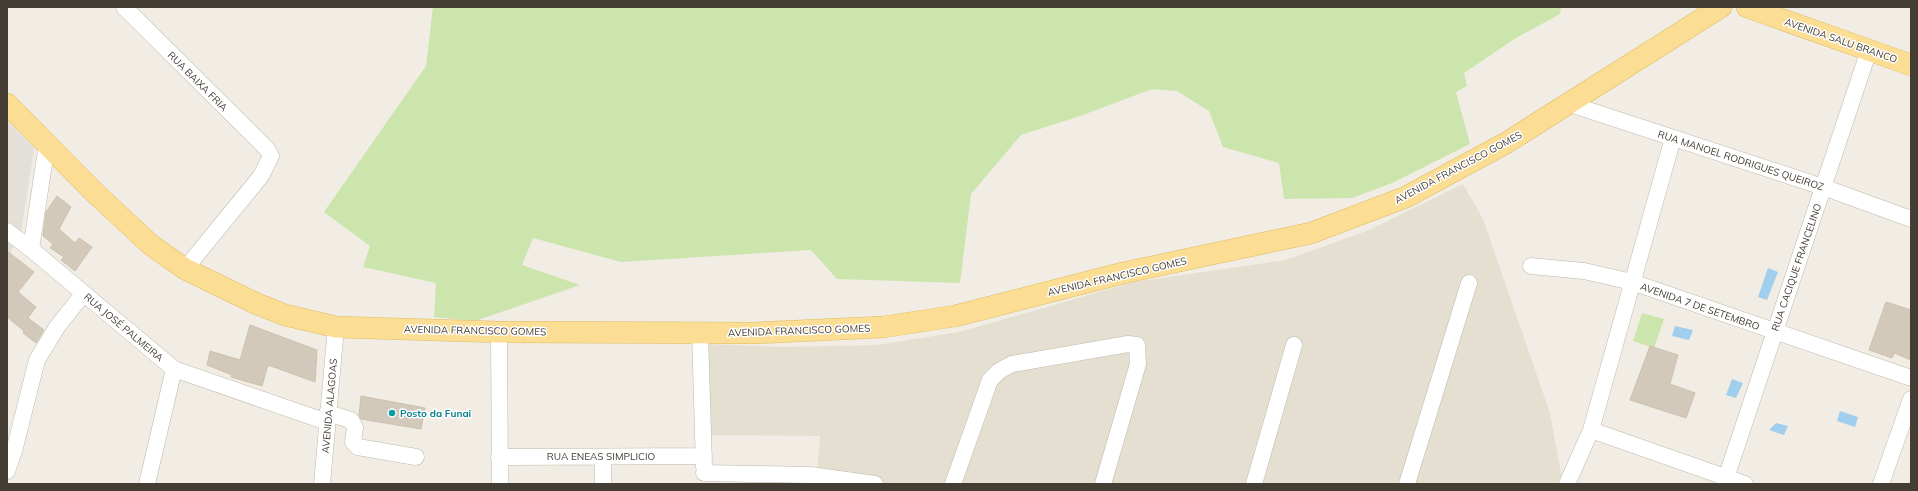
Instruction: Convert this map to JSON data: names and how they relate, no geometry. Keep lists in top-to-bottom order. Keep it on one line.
{"streets":{"main road":["AVENIDA SALU BRANCO","AVENIDA FRANCISCO GOMES"],"street":["RUA BAIXA FRIA","RUA MANOEL RODRIGUES QUEIROZ","RUA CACIQUE FRANCELINO","AVENIDA 7 DE SETEMBRO","RUA JOSÉ PALMEIRA","AVENIDA ALAGOAS","RUA ENEAS SIMPLICIO"]},"crossings":[["AVENIDA SALU BRANCO","RUA CACIQUE FRANCELINO"],["RUA BAIXA FRIA","AVENIDA FRANCISCO GOMES"],["RUA MANOEL RODRIGUES QUEIROZ","AVENIDA FRANCISCO GOMES"],["RUA MANOEL RODRIGUES QUEIROZ","RUA CACIQUE FRANCELINO"],["AVENIDA FRANCISCO GOMES","AVENIDA ALAGOAS"],["RUA CACIQUE FRANCELINO","AVENIDA 7 DE SETEMBRO"],["RUA JOSÉ PALMEIRA","AVENIDA ALAGOAS"]],"places":["Posto da Funai"]}
